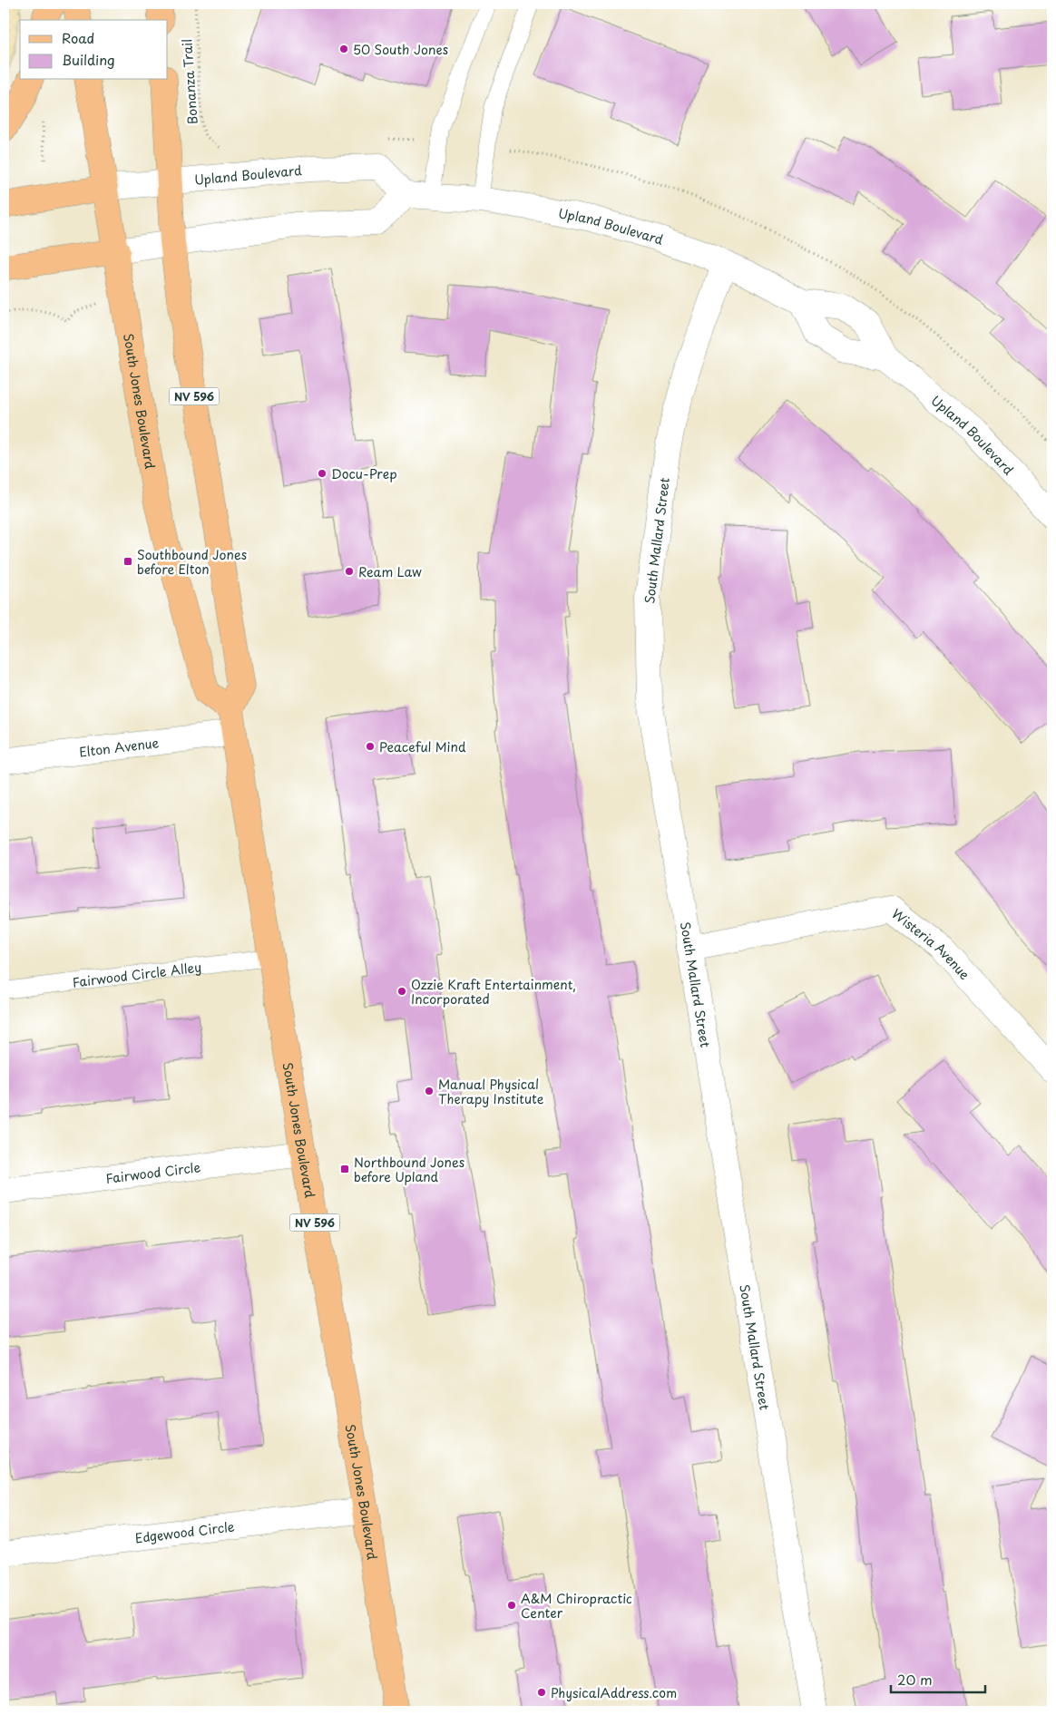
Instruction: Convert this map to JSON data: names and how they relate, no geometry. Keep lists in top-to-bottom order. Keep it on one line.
{"streets":{"main road":["NV 596","South Jones Boulevard"],"street":["Upland Boulevard","South Mallard Street","Elton Avenue","Wisteria Avenue","Fairwood Circle","Edgewood Circle"],"lane":["Fairwood Circle Alley"],"path":["Bonanza Trail"]},"crossings":[["Upland Boulevard","NV 596"],["Upland Boulevard","South Jones Boulevard"],["Upland Boulevard","South Mallard Street"],["NV 596","South Jones Boulevard"],["South Jones Boulevard","Elton Avenue"],["South Jones Boulevard","Fairwood Circle Alley"],["South Jones Boulevard","Fairwood Circle"],["South Jones Boulevard","Edgewood Circle"],["South Mallard Street","Wisteria Avenue"]],"places":{"other":["50 South Jones","Docu-Prep","Ream Law","Peaceful Mind","Ozzie Kraft Entertainment, Incorporated","Manual Physical Therapy Institute","A&M Chiropractic Center","PhysicalAddress.com"],"transit":["Southbound Jones before Elton","Northbound Jones before Upland"]},"legend":["Road","Building"],"scale_bar":"20 m"}
